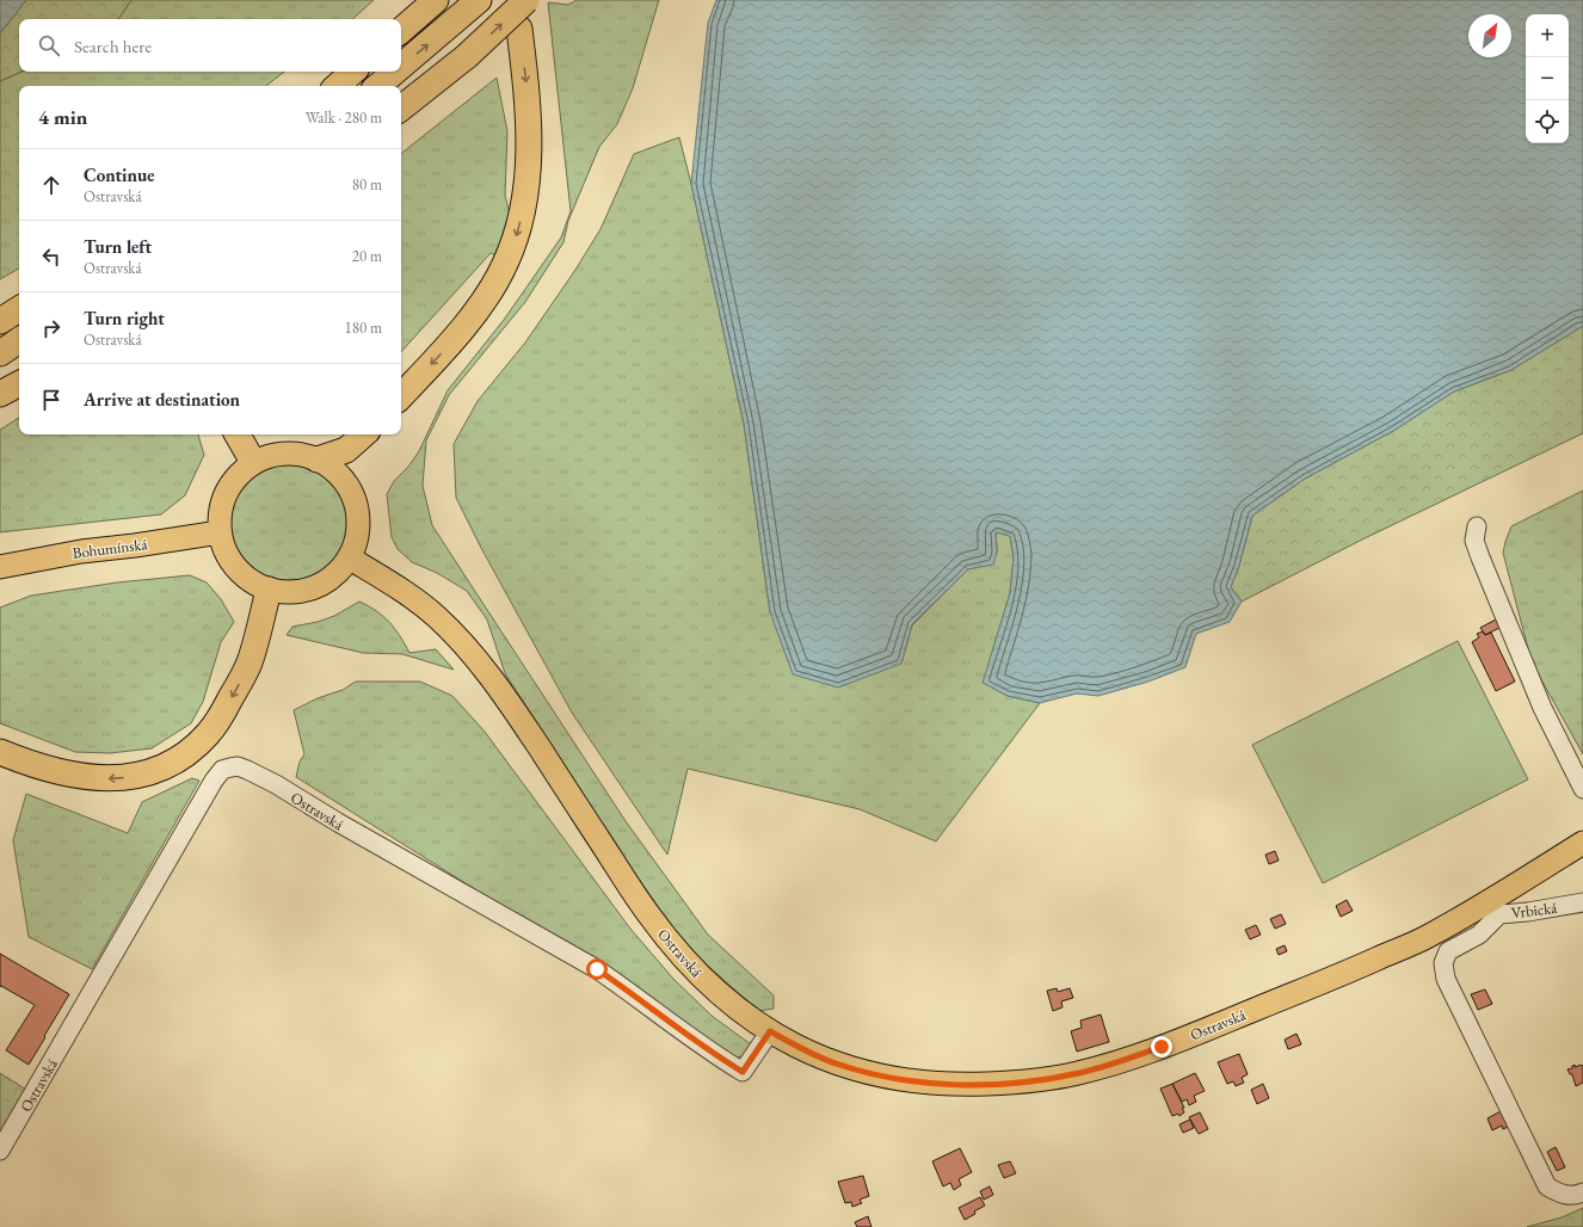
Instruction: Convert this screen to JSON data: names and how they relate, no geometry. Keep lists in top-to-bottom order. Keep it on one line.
{"streets":{"main road":["Bohumínská","Ostravská"],"street":["Vrbická"]},"crossings":[["Bohumínská","Ostravská"],["Ostravská","Vrbická"]],"north":"top right","page":{"map_buttons":["+","−"],"search":"Search here","heading":["4 min","Walk · 280 m"],"list":[["Continue","Ostravská","80 m"],["Turn left","Ostravská","20 m"],["Turn right","Ostravská","180 m"],"Arrive at destination"]}}
